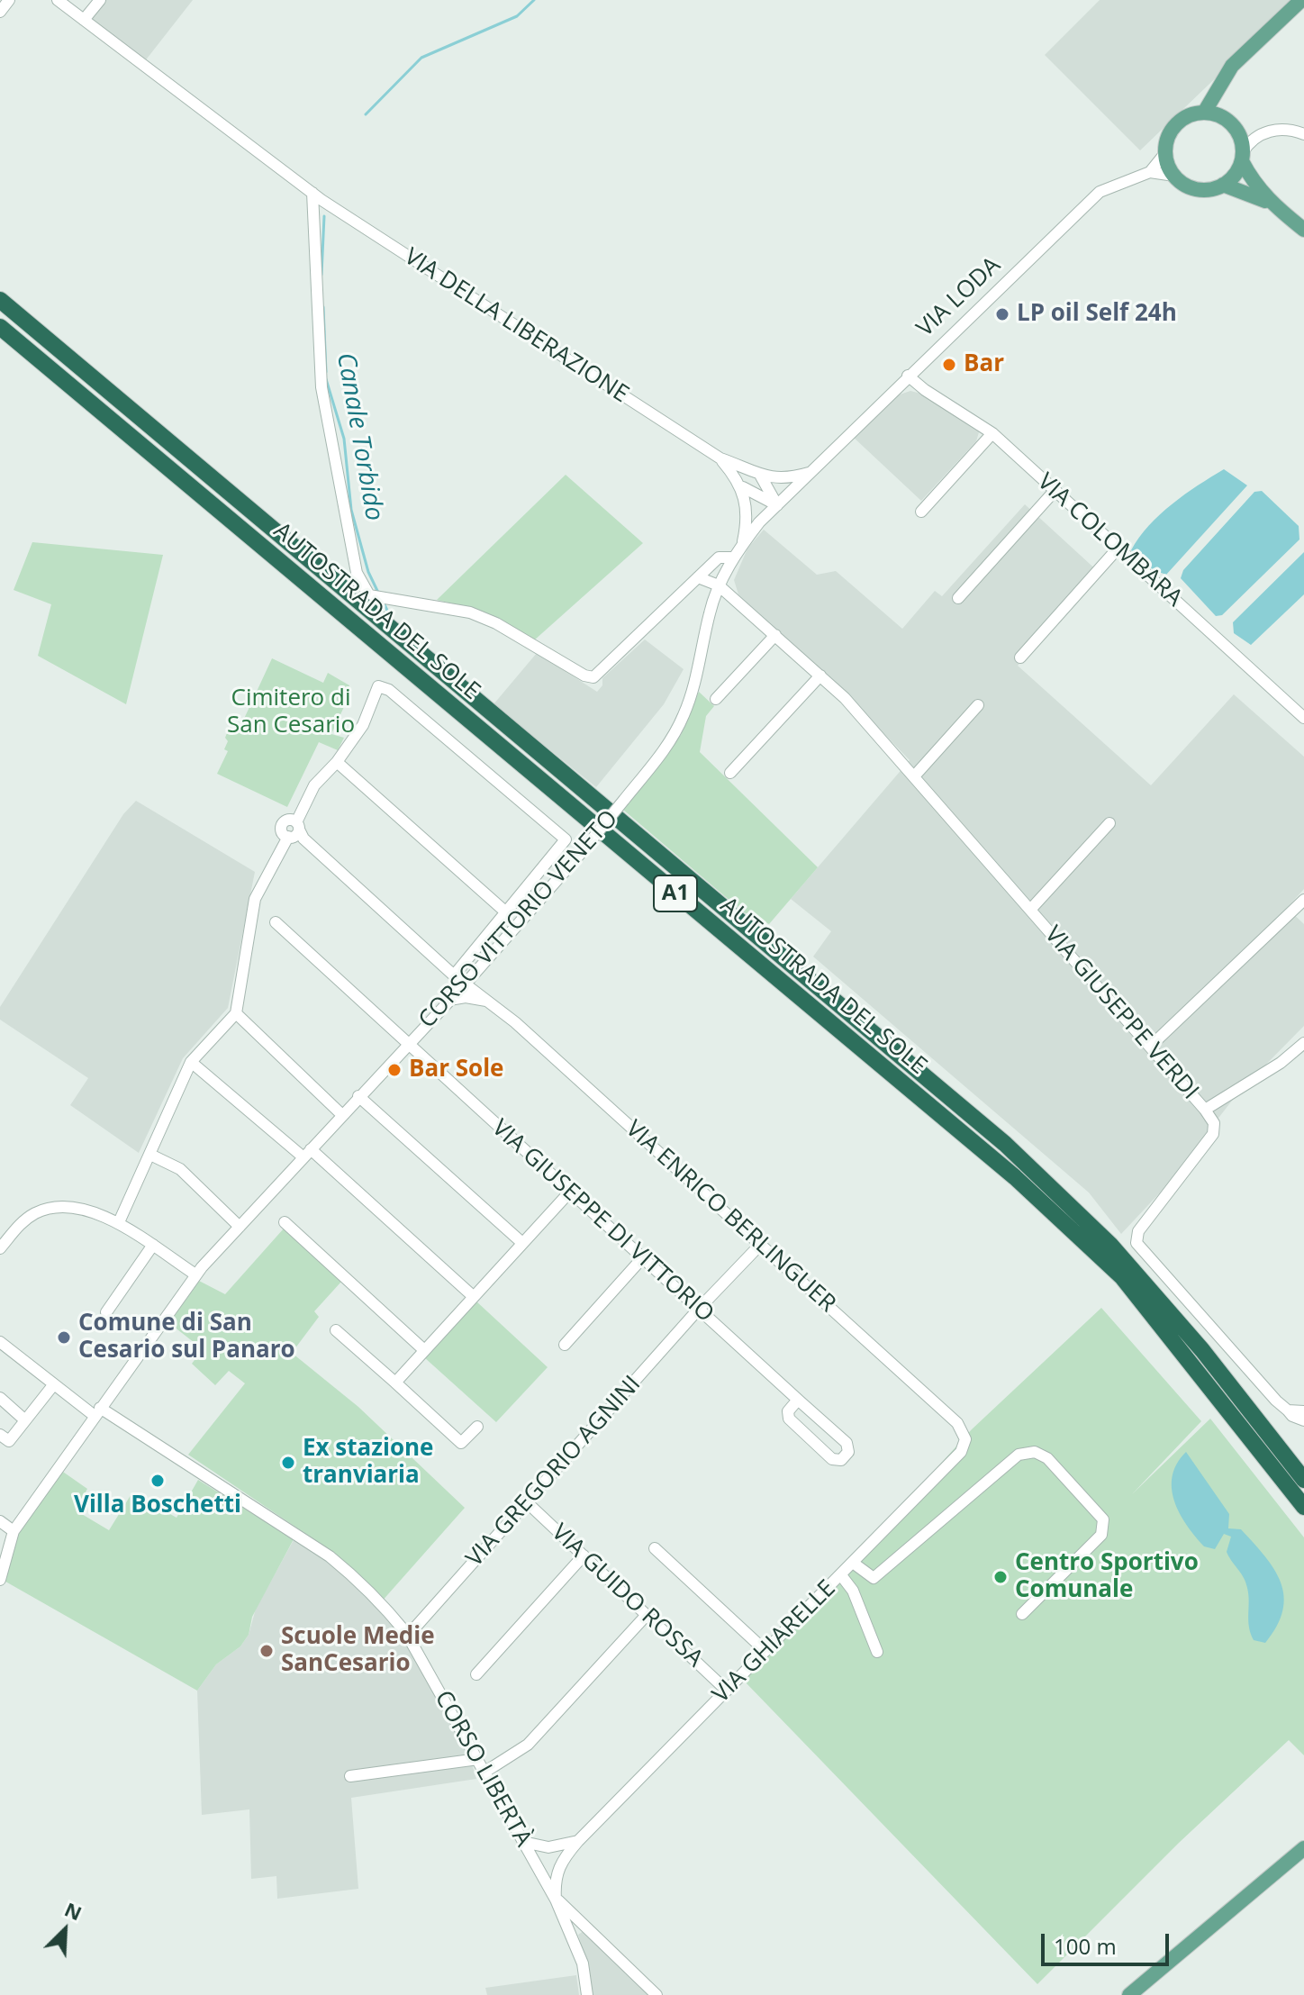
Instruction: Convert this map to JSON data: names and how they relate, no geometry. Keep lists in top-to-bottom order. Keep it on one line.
{"streets":{"highway":["AUTOSTRADA DEL SOLE","A1"],"street":["VIA LODA","VIA DELLA LIBERAZIONE","VIA COLOMBARA","CORSO VITTORIO VENETO","VIA GIUSEPPE VERDI","VIA ENRICO BERLINGUER","VIA GIUSEPPE DI VITTORIO","VIA GREGORIO AGNINI","VIA GUIDO ROSSA","VIA GHIARELLE","CORSO LIBERTÀ"]},"crossings":[["VIA LODA","VIA DELLA LIBERAZIONE"],["VIA LODA","VIA COLOMBARA"],["VIA LODA","CORSO VITTORIO VENETO"],["VIA DELLA LIBERAZIONE","CORSO VITTORIO VENETO"],["CORSO VITTORIO VENETO","VIA GIUSEPPE VERDI"],["CORSO VITTORIO VENETO","VIA ENRICO BERLINGUER"],["CORSO VITTORIO VENETO","VIA GIUSEPPE DI VITTORIO"],["CORSO VITTORIO VENETO","CORSO LIBERTÀ"],["VIA ENRICO BERLINGUER","VIA GREGORIO AGNINI"],["VIA ENRICO BERLINGUER","VIA GHIARELLE"],["VIA GIUSEPPE DI VITTORIO","VIA GREGORIO AGNINI"],["VIA GREGORIO AGNINI","VIA GUIDO ROSSA"],["VIA GREGORIO AGNINI","CORSO LIBERTÀ"],["VIA GUIDO ROSSA","VIA GHIARELLE"]],"water":["Canale Torbido"],"parks":["Cimitero di San Cesario"],"places":["LP oil Self 24h","Bar","Bar Sole","Comune di San Cesario sul Panaro","Ex stazione tranviaria","Villa Boschetti","Centro Sportivo Comunale","Scuole Medie SanCesario"],"scale_bar":"100 m","north":"top right"}
